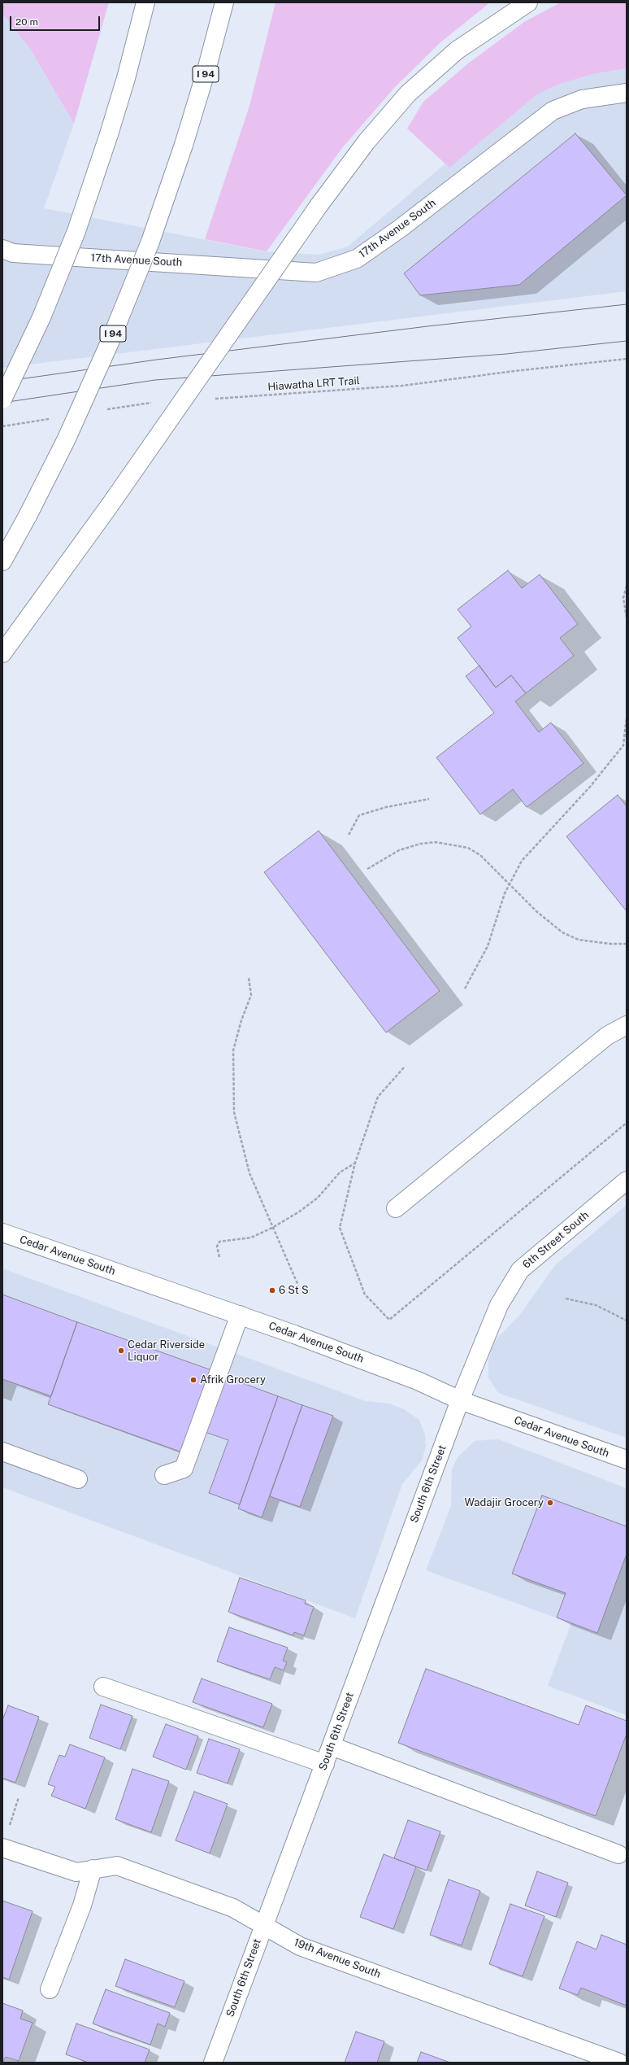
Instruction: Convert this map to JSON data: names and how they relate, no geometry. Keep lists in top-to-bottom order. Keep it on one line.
{"streets":{"main road":["I 94","17th Avenue South","6th Street South","Cedar Avenue South","South 6th Street","19th Avenue South"],"path":["Hiawatha LRT Trail"]},"crossings":[["6th Street South","Cedar Avenue South"],["6th Street South","South 6th Street"],["Cedar Avenue South","South 6th Street"],["South 6th Street","19th Avenue South"]],"places":["6 St S","Cedar Riverside Liquor","Afrik Grocery","Wadajir Grocery"],"scale_bar":"20 m"}
